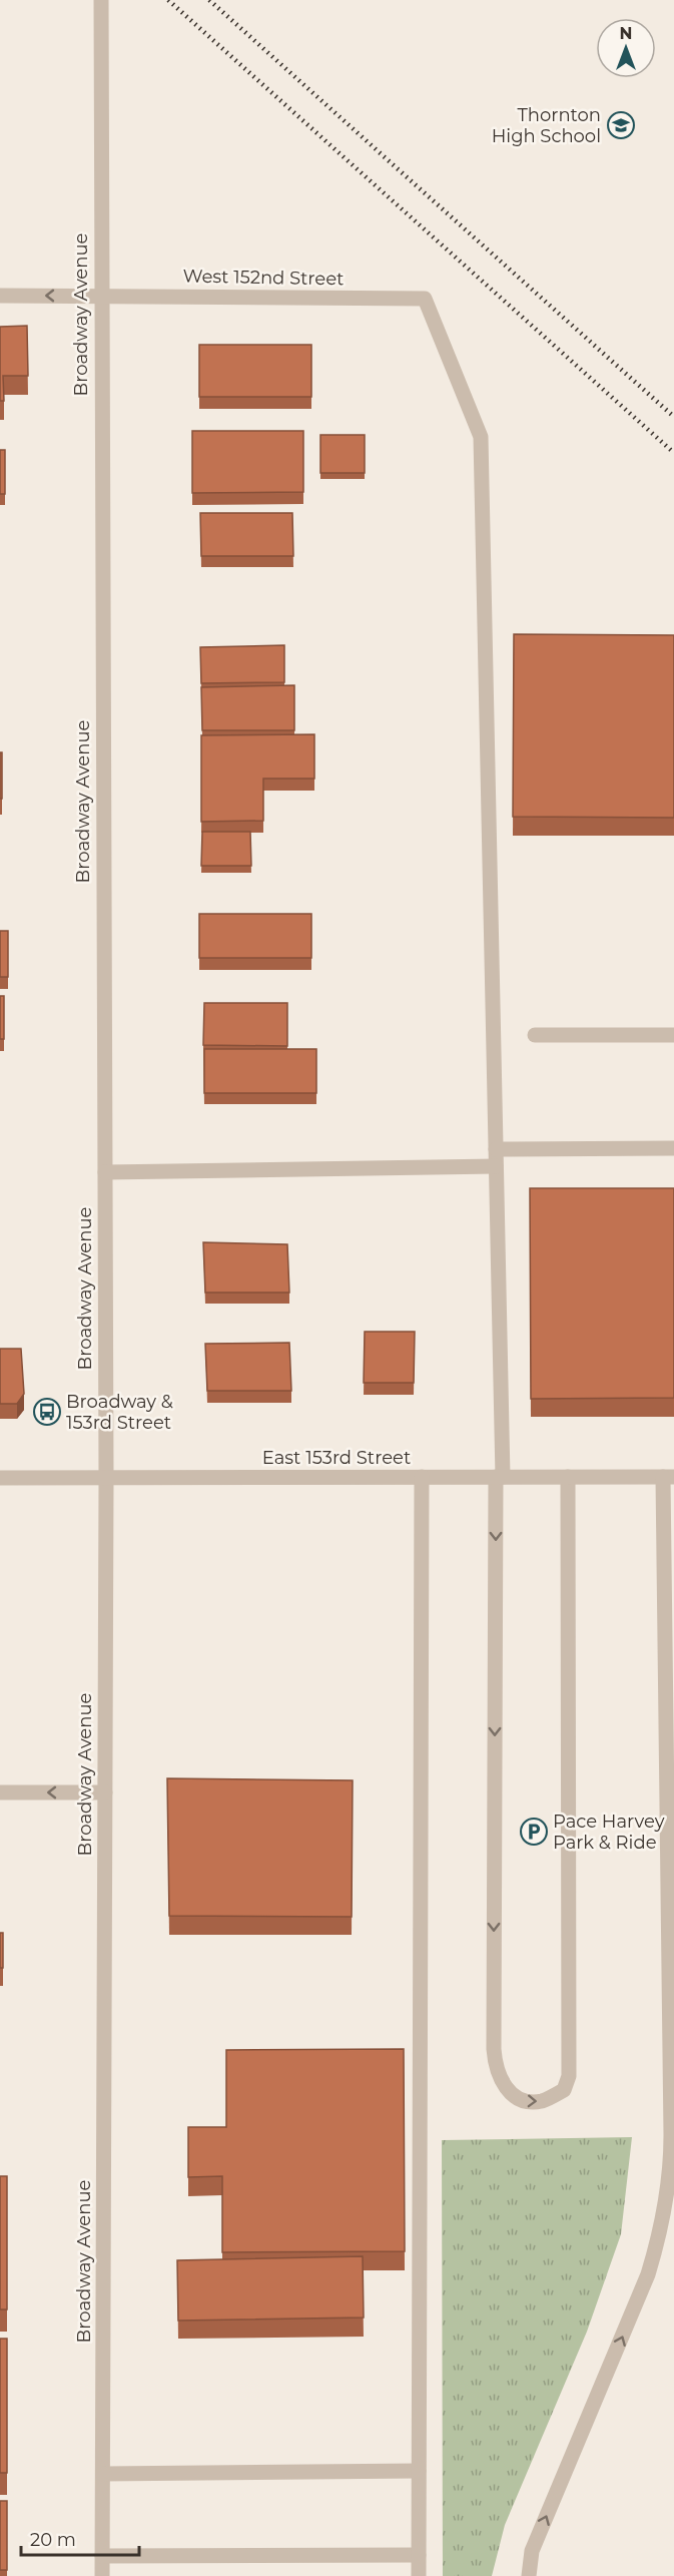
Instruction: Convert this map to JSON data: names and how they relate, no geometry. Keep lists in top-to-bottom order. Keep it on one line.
{"streets":{"street":["West 152nd Street","Broadway Avenue","East 153rd Street"]},"crossings":[["West 152nd Street","Broadway Avenue"],["Broadway Avenue","East 153rd Street"]],"places":{"school or university":["Thornton High School"],"bus stop":["Broadway & 153rd Street"],"parking":["Pace Harvey Park & Ride"]},"scale_bar":"20 m","north":"top"}
